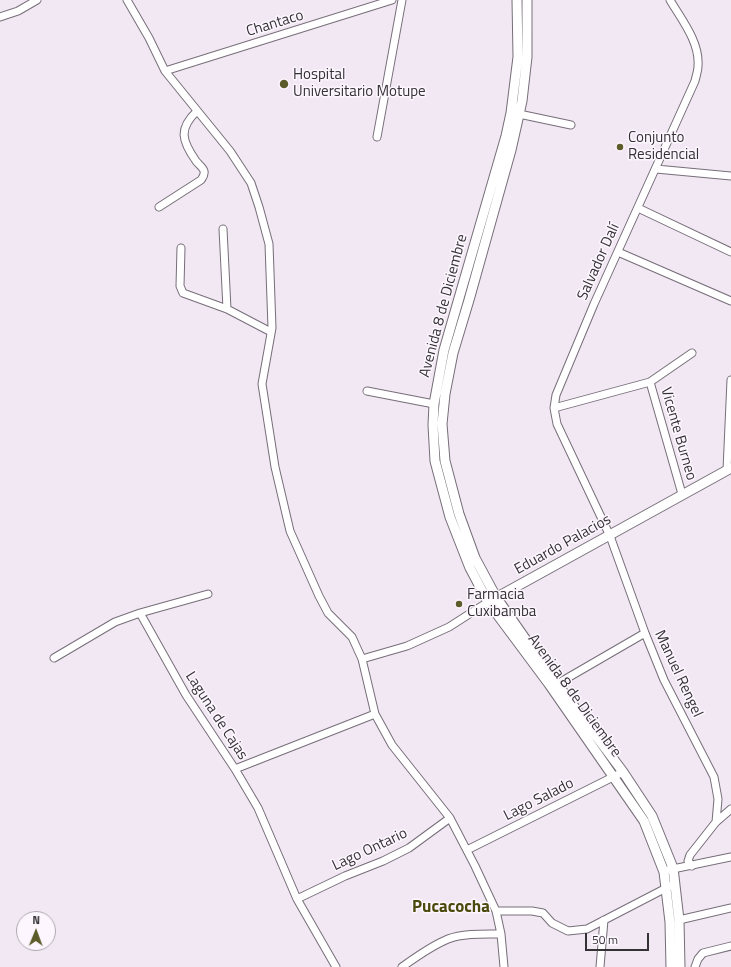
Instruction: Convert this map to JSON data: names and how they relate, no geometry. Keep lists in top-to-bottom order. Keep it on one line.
{"streets":{"main road":["Avenida 8 de Diciembre","Eduardo Palacios"],"street":["Chantaco","Salvador Dalí","Vicente Burneo","Manuel Rengel","Laguna de Cajas","Lago Salado","Lago Ontario"]},"crossings":[["Salvador Dalí","Eduardo Palacios"],["Salvador Dalí","Manuel Rengel"],["Avenida 8 de Diciembre","Eduardo Palacios"],["Avenida 8 de Diciembre","Lago Salado"],["Vicente Burneo","Eduardo Palacios"],["Eduardo Palacios","Manuel Rengel"],["Laguna de Cajas","Lago Ontario"]],"districts":["Pucacocha"],"places":["Hospital Universitario Motupe","Conjunto Residencial","Farmacia Cuxibamba"],"scale_bar":"50 m","north":"top"}
